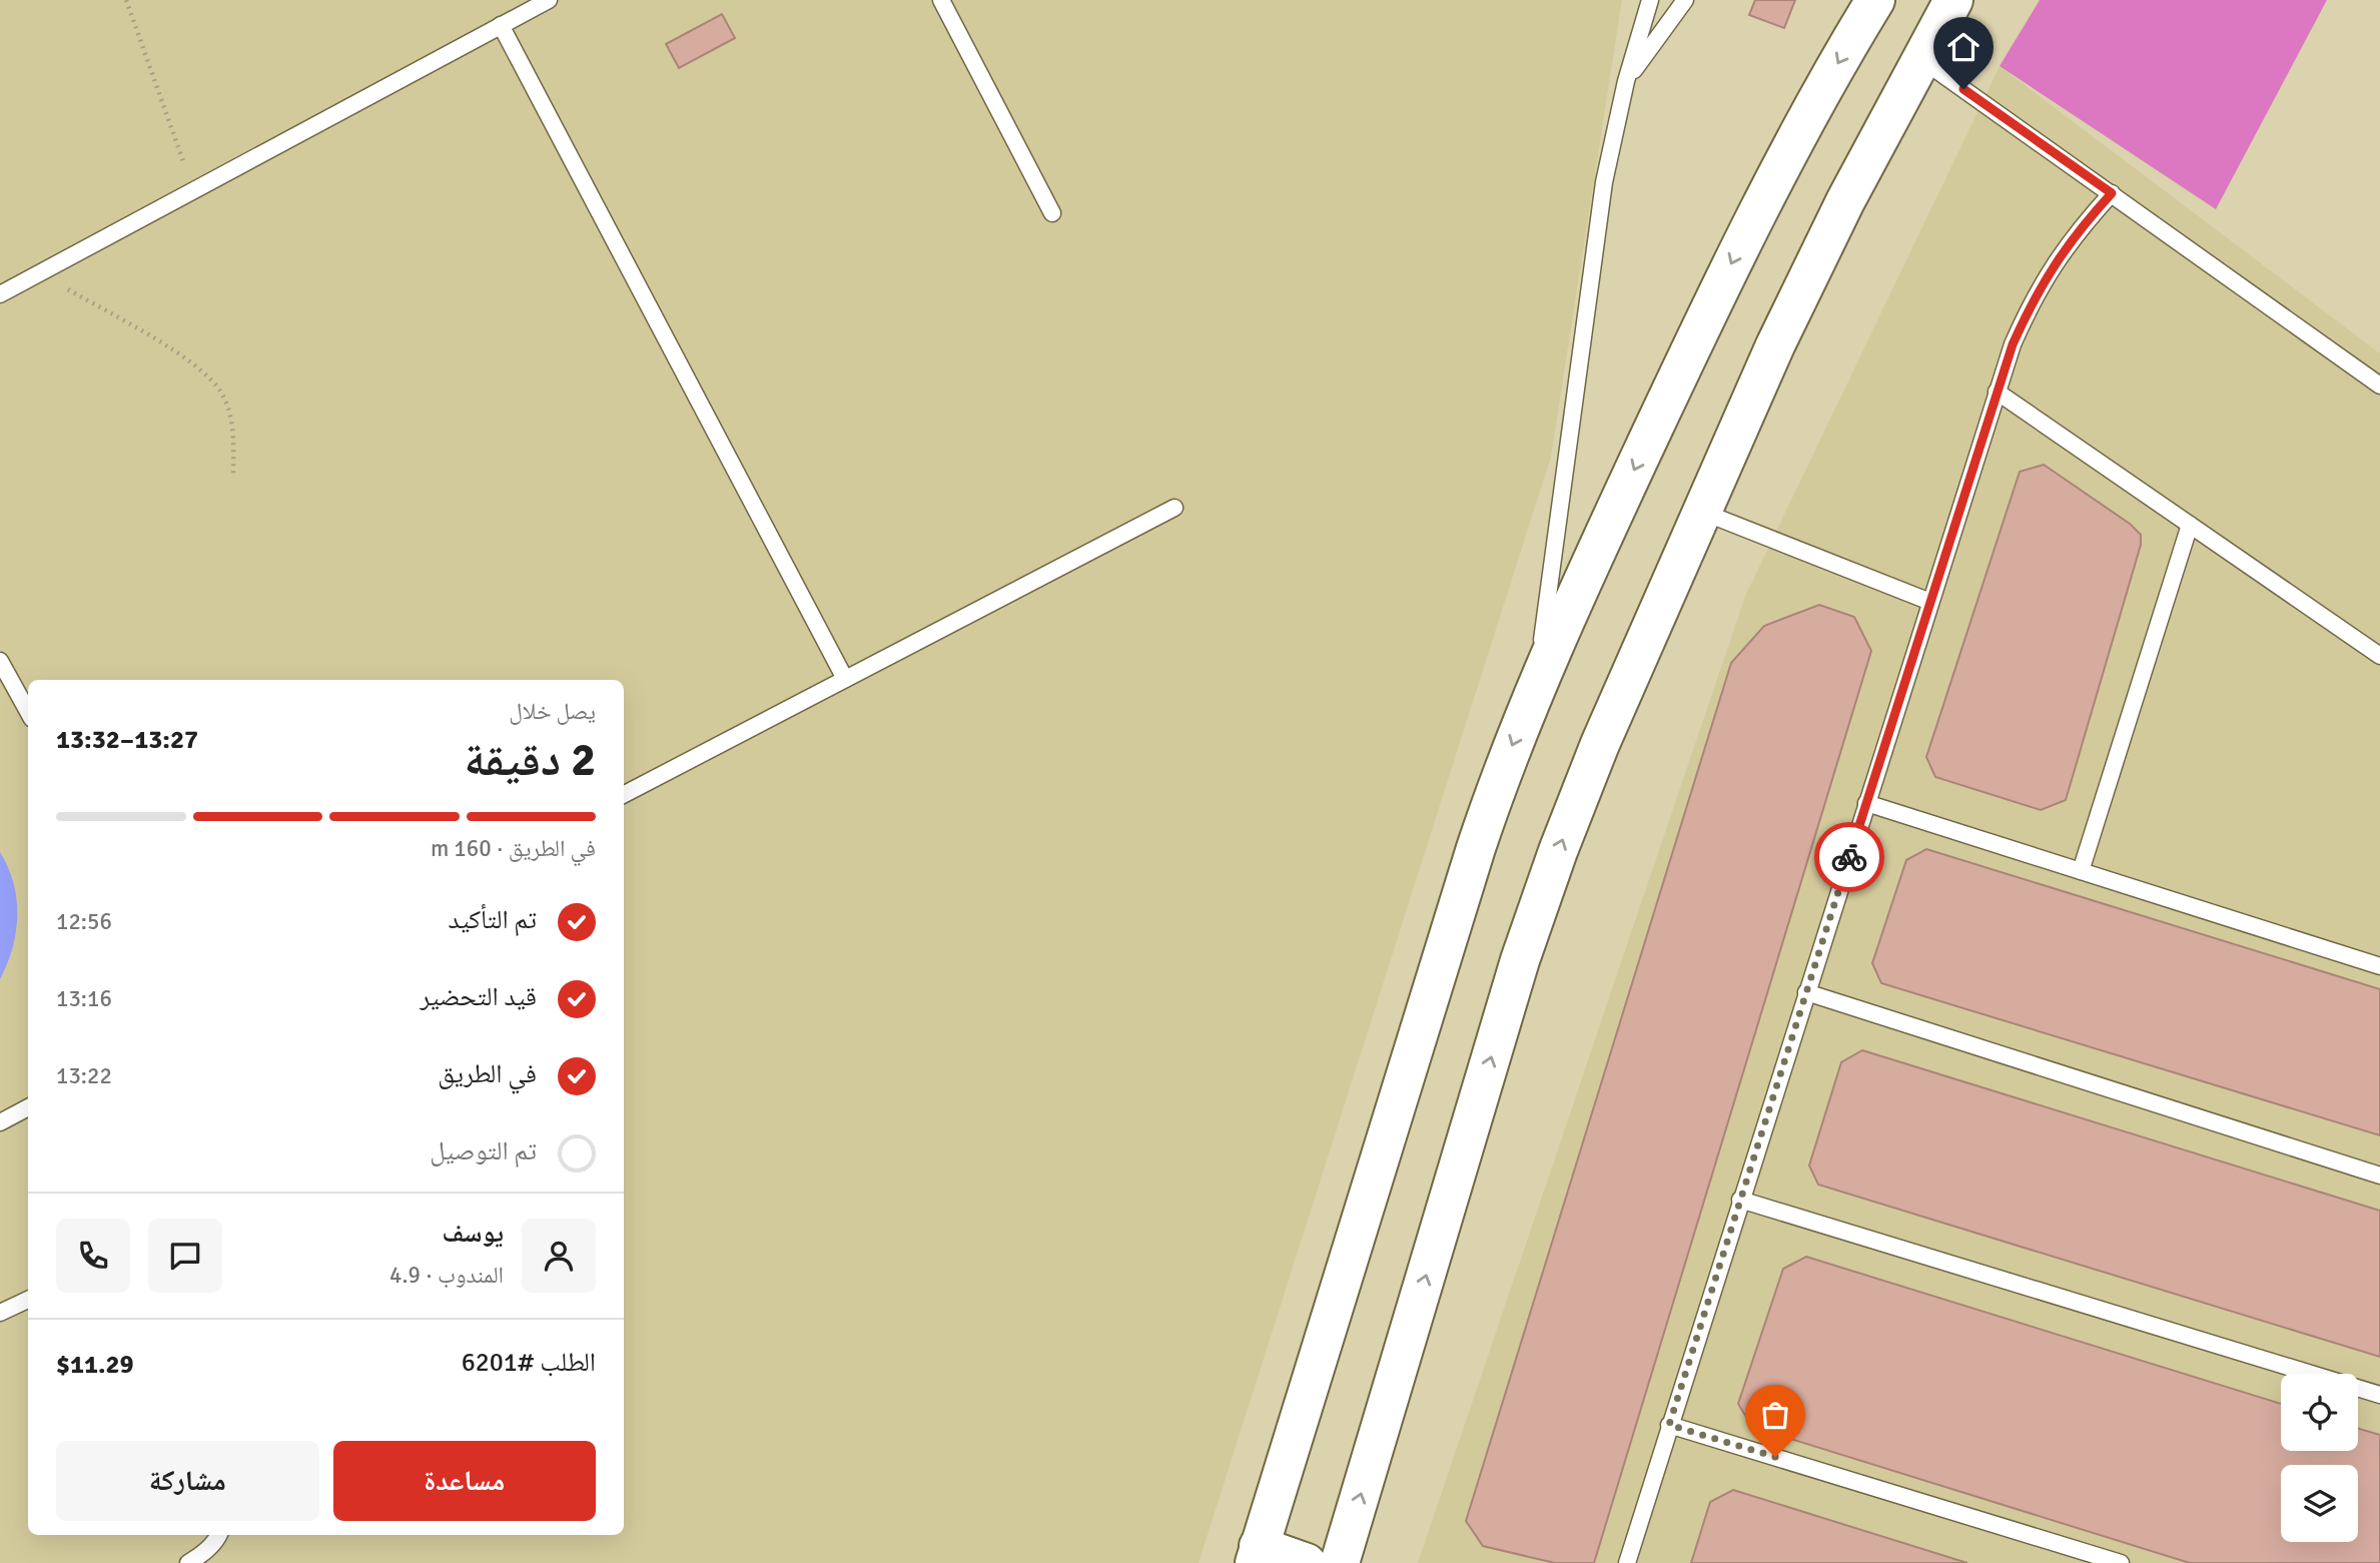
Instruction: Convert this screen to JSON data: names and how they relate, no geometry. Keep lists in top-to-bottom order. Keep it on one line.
{"page":{"heading":["2 دقيقة","يصل خلال","13:27–13:32"],"panel":["يوسف","المندوب · 4.9","الطلب #6201","$11.29"],"bar":"في الطريق · 160 m","list":[["تم التأكيد","12:56"],["قيد التحضير","13:16"],["في الطريق","13:22"],"تم التوصيل"],"buttons":["مساعدة","مشاركة"]}}
